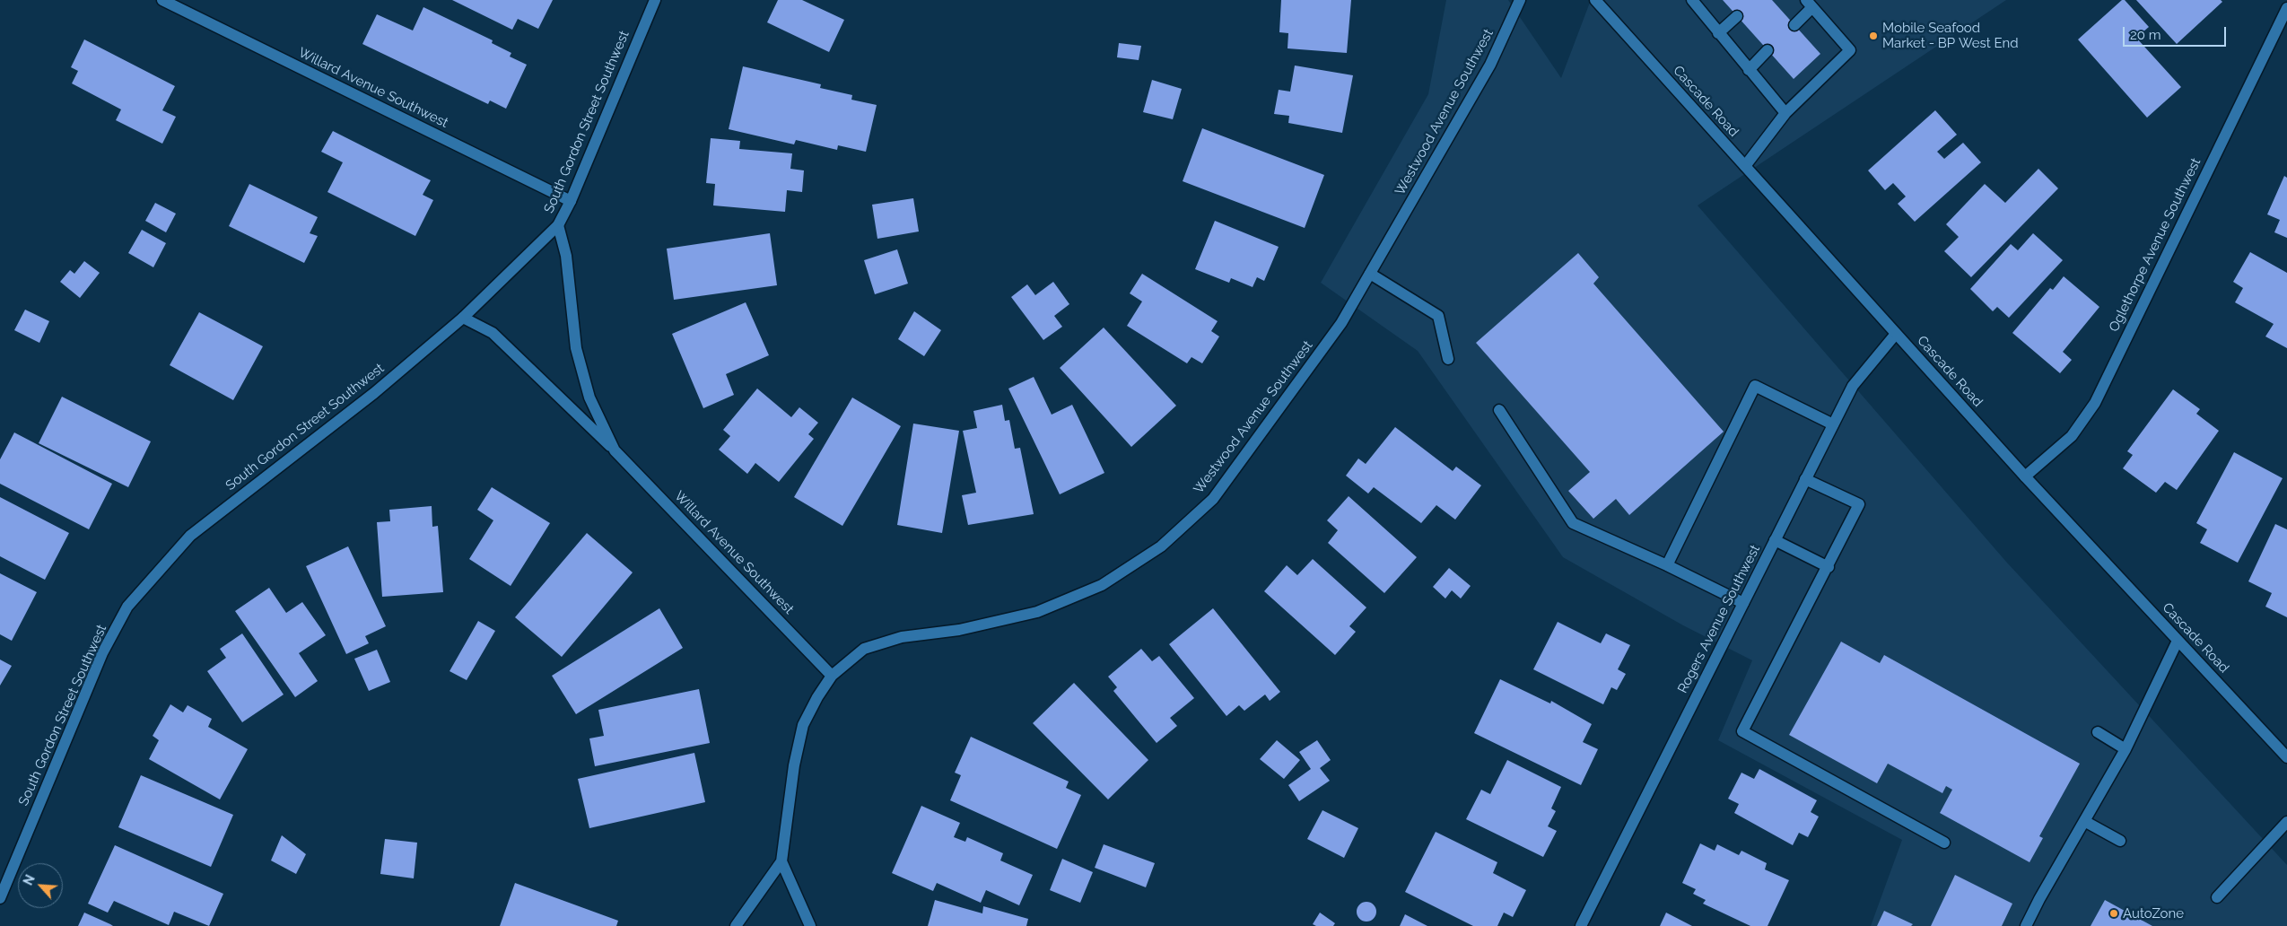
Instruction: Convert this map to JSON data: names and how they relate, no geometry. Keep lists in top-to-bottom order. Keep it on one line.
{"streets":{"street":["Willard Avenue Southwest","Cascade Road","Westwood Avenue Southwest","South Gordon Street Southwest","Oglethorpe Avenue Southwest","Rogers Avenue Southwest"]},"crossings":[["Willard Avenue Southwest","Westwood Avenue Southwest"],["Willard Avenue Southwest","South Gordon Street Southwest"],["Cascade Road","Oglethorpe Avenue Southwest"],["Cascade Road","Rogers Avenue Southwest"]],"places":["Mobile Seafood Market - BP West End","AutoZone"],"scale_bar":"20 m","north":"top left"}
